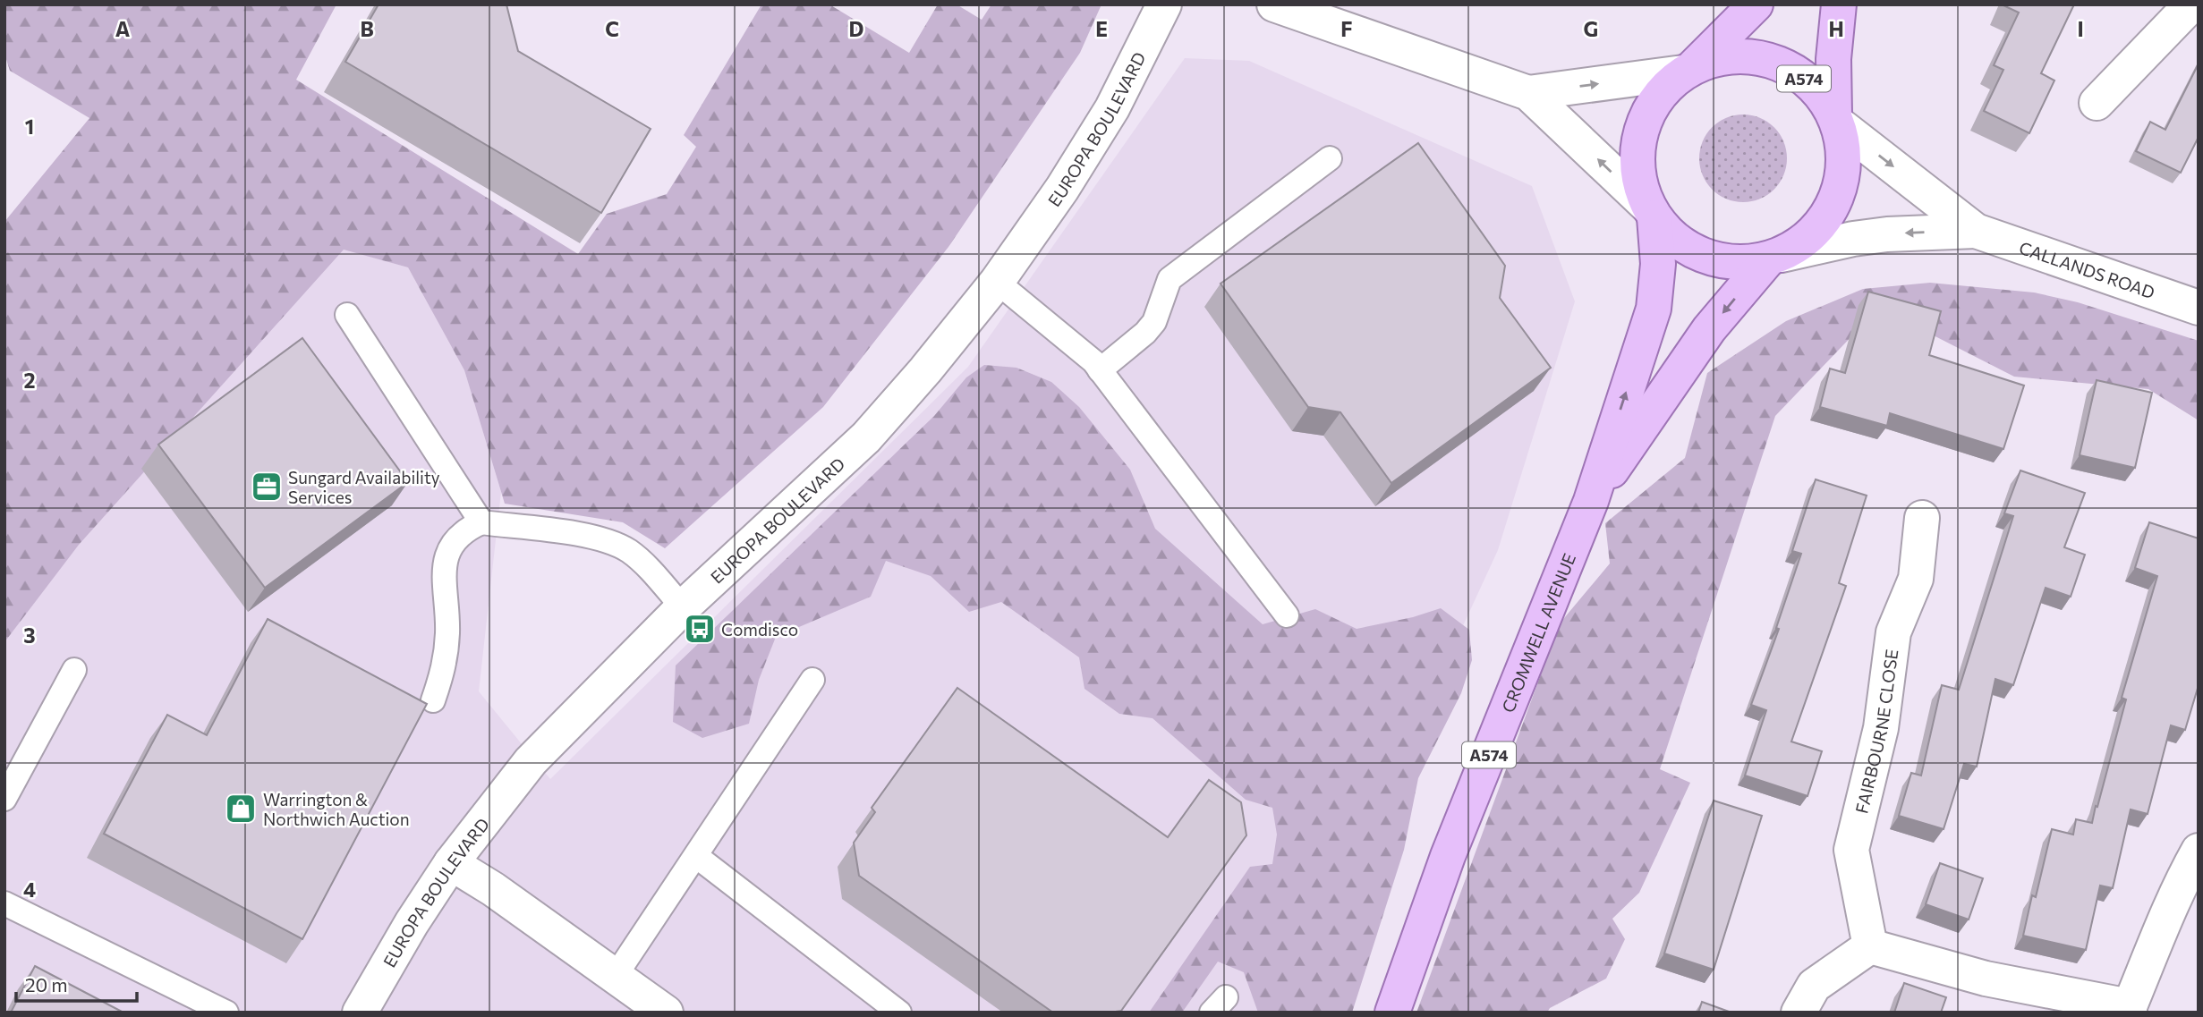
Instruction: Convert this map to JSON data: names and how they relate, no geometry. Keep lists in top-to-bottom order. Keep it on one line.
{"streets":{"main road":["A574","CROMWELL AVENUE"],"street":["EUROPA BOULEVARD","CALLANDS ROAD","FAIRBOURNE CLOSE"]},"crossings":[["A574","CALLANDS ROAD"],["A574","CROMWELL AVENUE"],["CALLANDS ROAD","CROMWELL AVENUE"]],"places":{"office":["Sungard Availability Services"],"bus stop":["Comdisco"],"shop":["Warrington & Northwich Auction"]},"scale_bar":"20 m","grid":{"columns":["A","B","C","D","E","F","G","H","I"],"rows":["1","2","3","4"]}}
